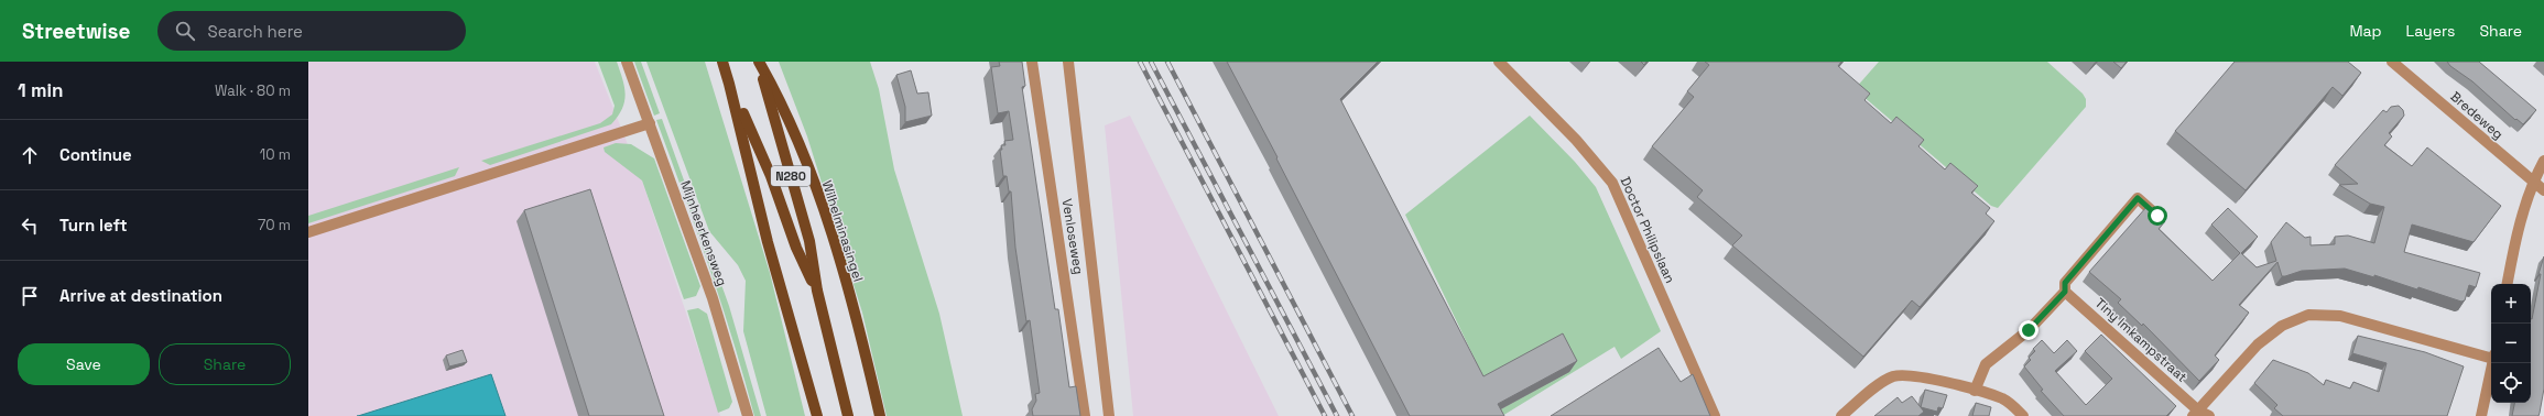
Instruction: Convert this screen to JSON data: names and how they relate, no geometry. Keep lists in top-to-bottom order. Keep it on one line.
{"streets":{"main road":["N280","Wilhelminasingel"],"street":["Bredeweg","Doctor Philipslaan","Mijnheerkensweg","Venloseweg","Tiny Imkampstraat"]},"page":{"header":"Streetwise","search":"Search here","nav":["Map","Layers","Share"],"heading":["1 min","Walk · 80 m"],"list":[["Continue","10 m"],["Turn left","70 m"],"Arrive at destination"],"map_buttons":["+","−"],"buttons":["Save","Share"]}}
